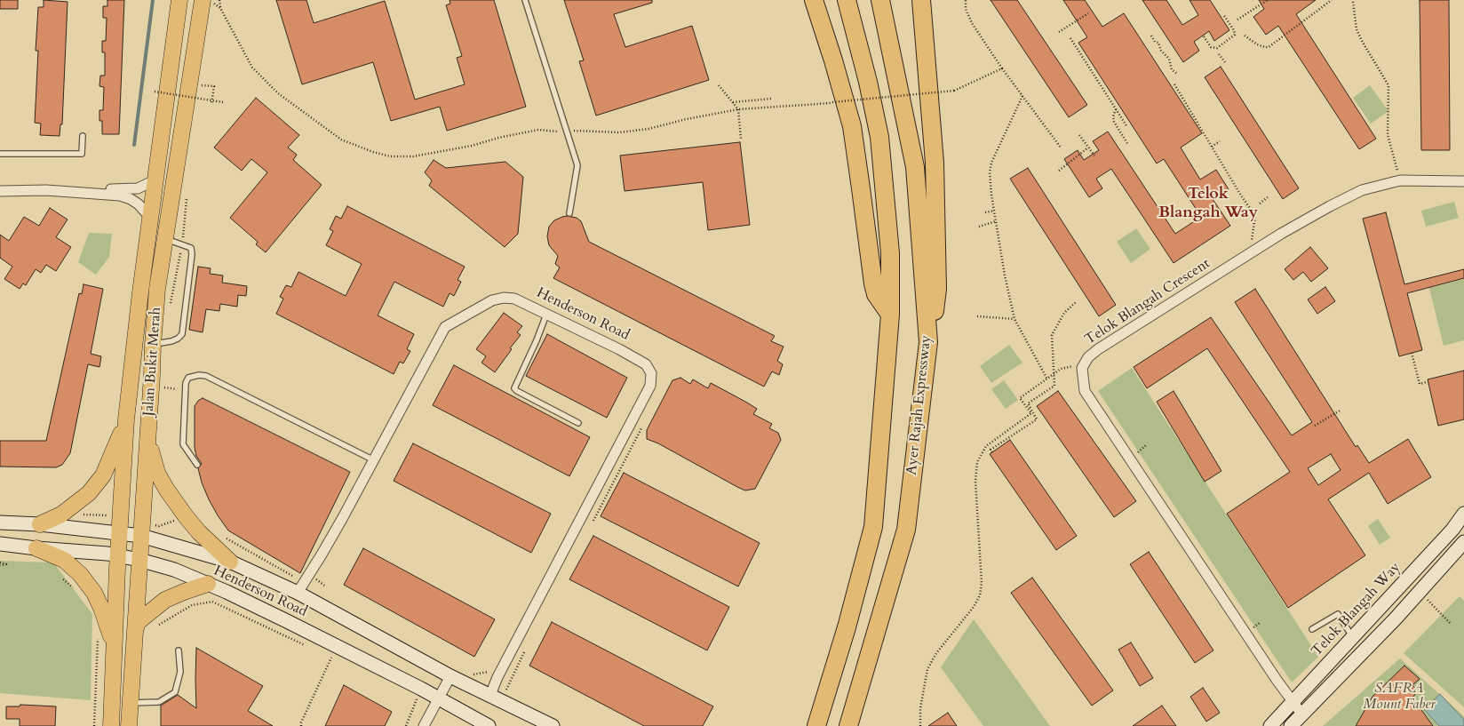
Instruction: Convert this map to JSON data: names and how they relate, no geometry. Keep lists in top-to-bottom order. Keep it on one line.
{"streets":{"highway":["Ayer Rajah Expressway"],"main road":["Henderson Road","Jalan Bukit Merah","Telok Blangah Way"],"street":["Telok Blangah Crescent"]},"crossings":[["Telok Blangah Crescent","Telok Blangah Way"],["Henderson Road","Jalan Bukit Merah"]],"districts":["Telok Blangah Way"],"parks":["SAFRA Mount Faber"]}
